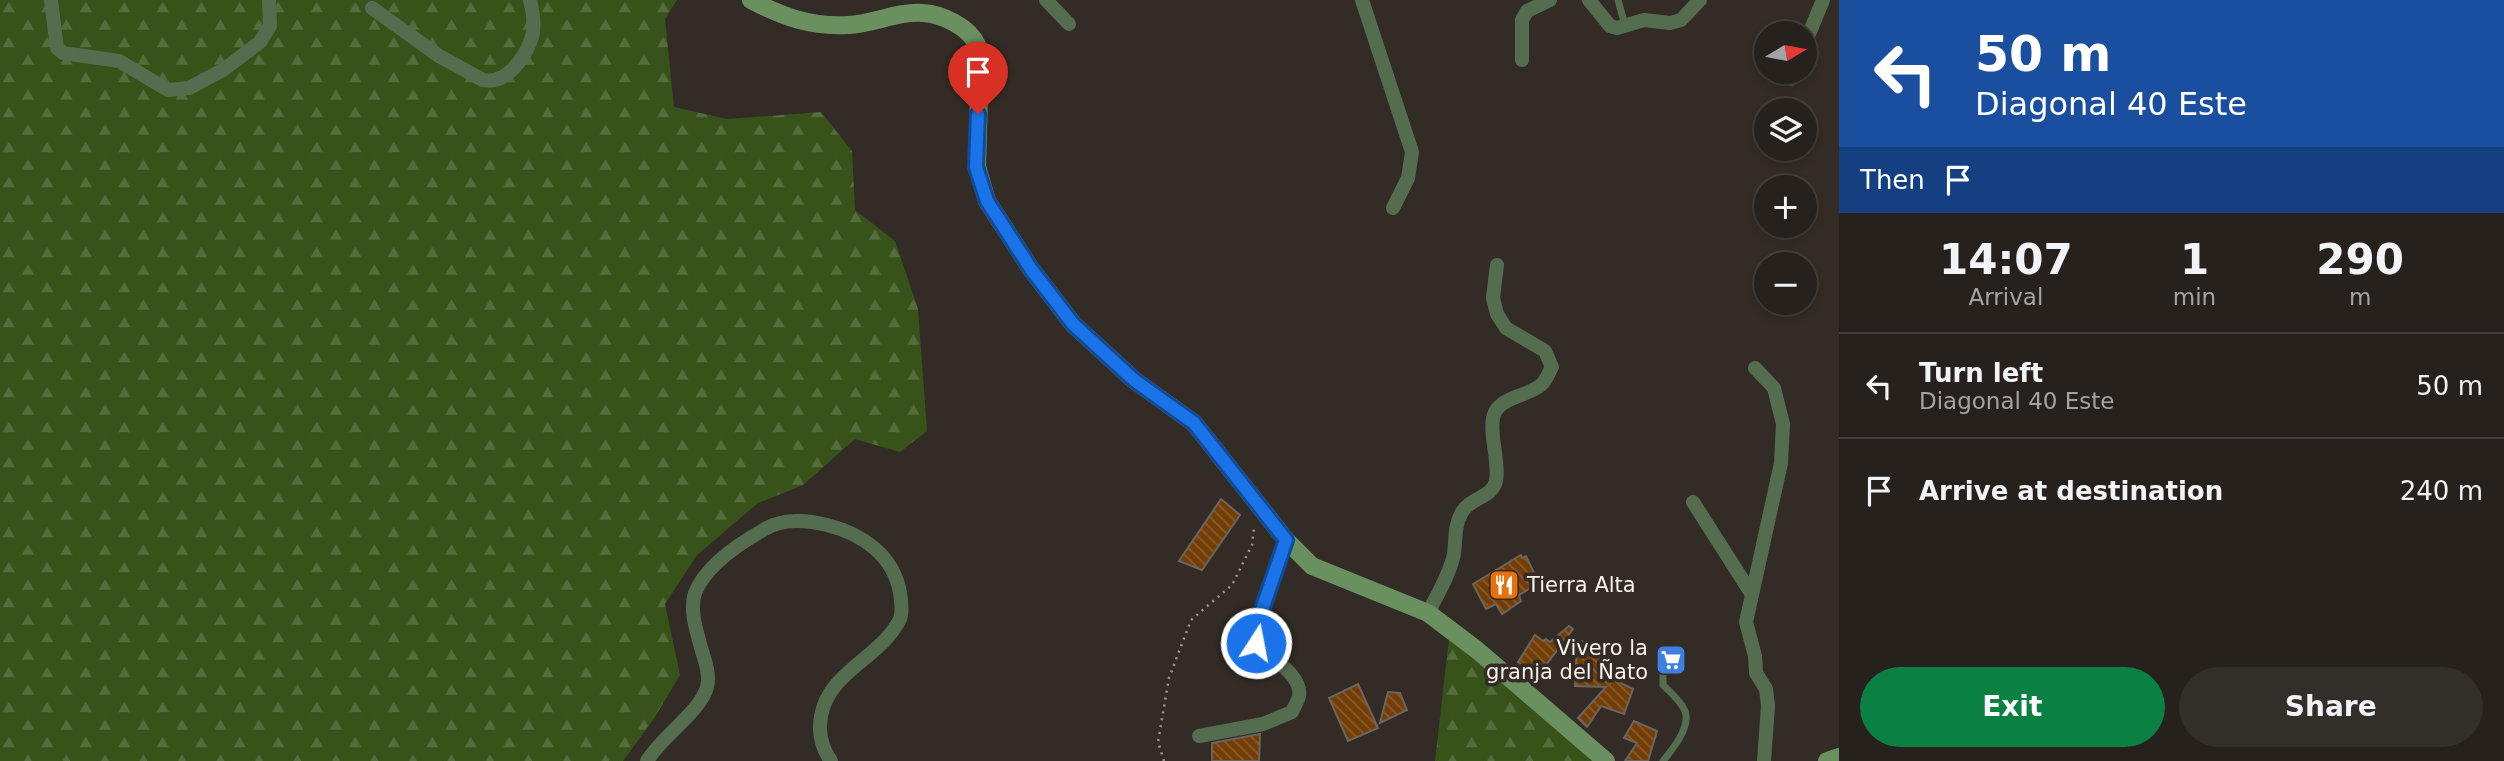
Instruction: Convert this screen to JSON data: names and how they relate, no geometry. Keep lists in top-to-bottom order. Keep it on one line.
{"places":{"restaurant":["Tierra Alta"],"supermarket":["Vivero la granja del Ñato"]},"north":"right","page":{"turn":["50 m","Diagonal 40 Este"],"map_buttons":["+","−"],"then":"Then","eta":["14:07","Arrival","1","min","290","m"],"list":[{"name":"Turn left","note":"Diagonal 40 Este","value":"50 m"},{"name":"Arrive at destination","value":"240 m"}],"buttons":["Exit","Share"]}}
